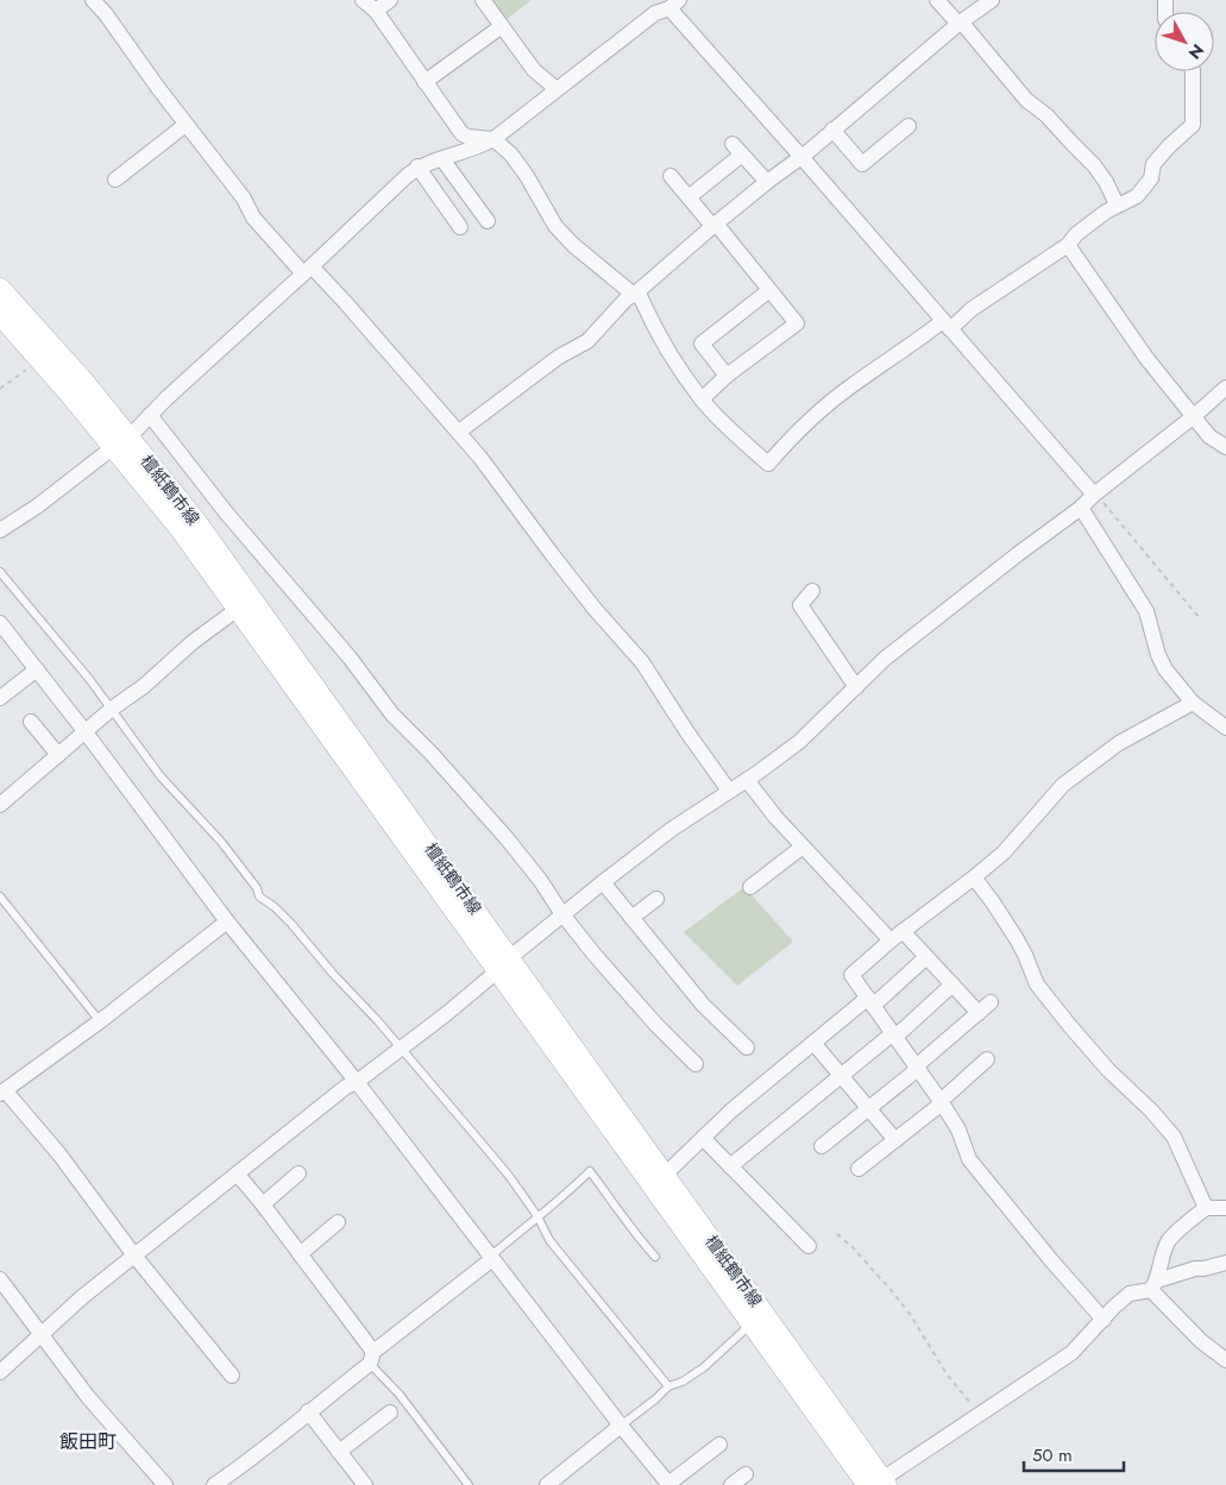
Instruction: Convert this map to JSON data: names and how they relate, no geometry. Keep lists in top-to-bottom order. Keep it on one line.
{"streets":{"main road":["檀紙鶴市線"]},"districts":["飯田町"],"scale_bar":"50 m","north":"bottom right"}
